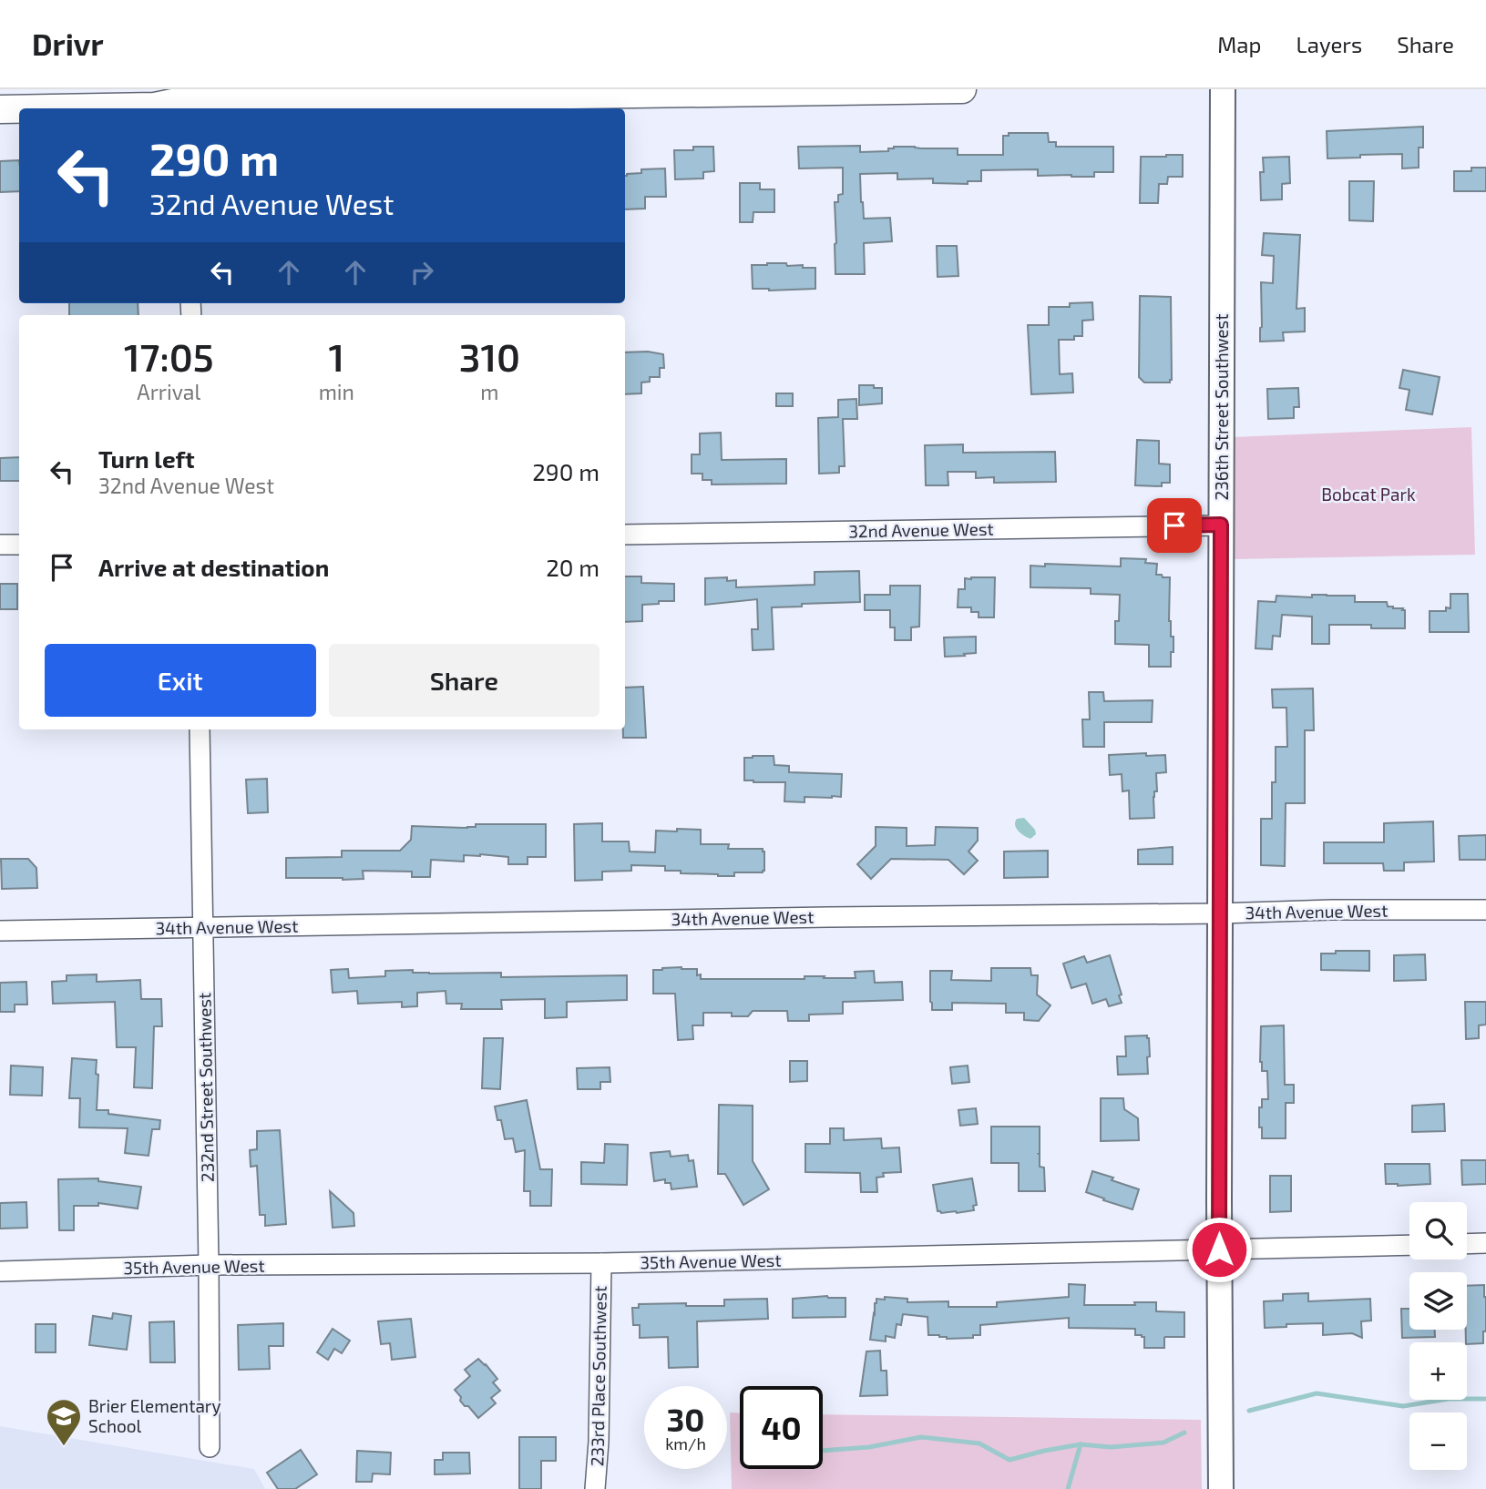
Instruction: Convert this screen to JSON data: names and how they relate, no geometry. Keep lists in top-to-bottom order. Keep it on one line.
{"streets":{"street":["236th Street Southwest","32nd Avenue West","34th Avenue West","232nd Street Southwest","35th Avenue West","233rd Place Southwest"]},"crossings":[["236th Street Southwest","32nd Avenue West"],["236th Street Southwest","34th Avenue West"],["236th Street Southwest","35th Avenue West"],["34th Avenue West","232nd Street Southwest"],["232nd Street Southwest","35th Avenue West"],["35th Avenue West","233rd Place Southwest"]],"parks":["Bobcat Park"],"places":{"school or university":["Brier Elementary School"]},"page":{"header":"Drivr","nav":["Map","Layers","Share"],"turn":["290 m","32nd Avenue West"],"eta":["17:05","Arrival","1","min","310","m"],"list":[{"name":"Turn left","note":"32nd Avenue West","value":"290 m"},{"name":"Arrive at destination","value":"20 m"}],"buttons":["Exit","Share"],"map_buttons":["+","−"],"speed":"30 km/h","limit":"40"}}
